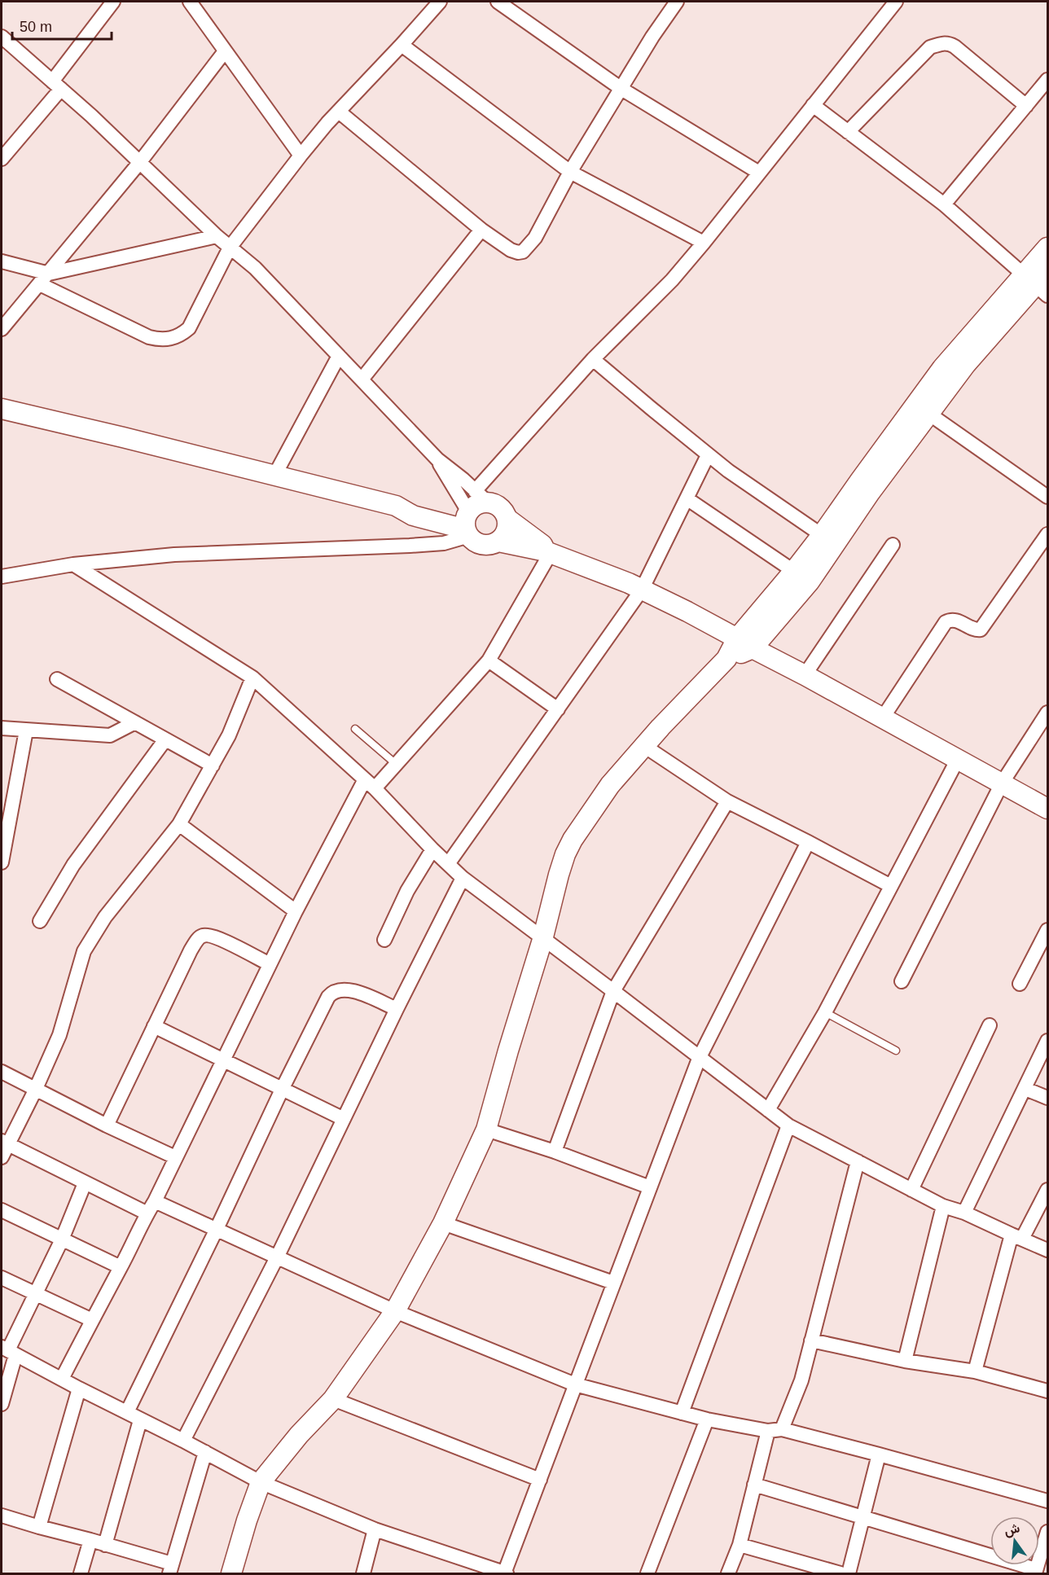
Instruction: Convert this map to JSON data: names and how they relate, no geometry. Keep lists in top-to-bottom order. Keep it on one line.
{"scale_bar":"50 m","north":"top"}
